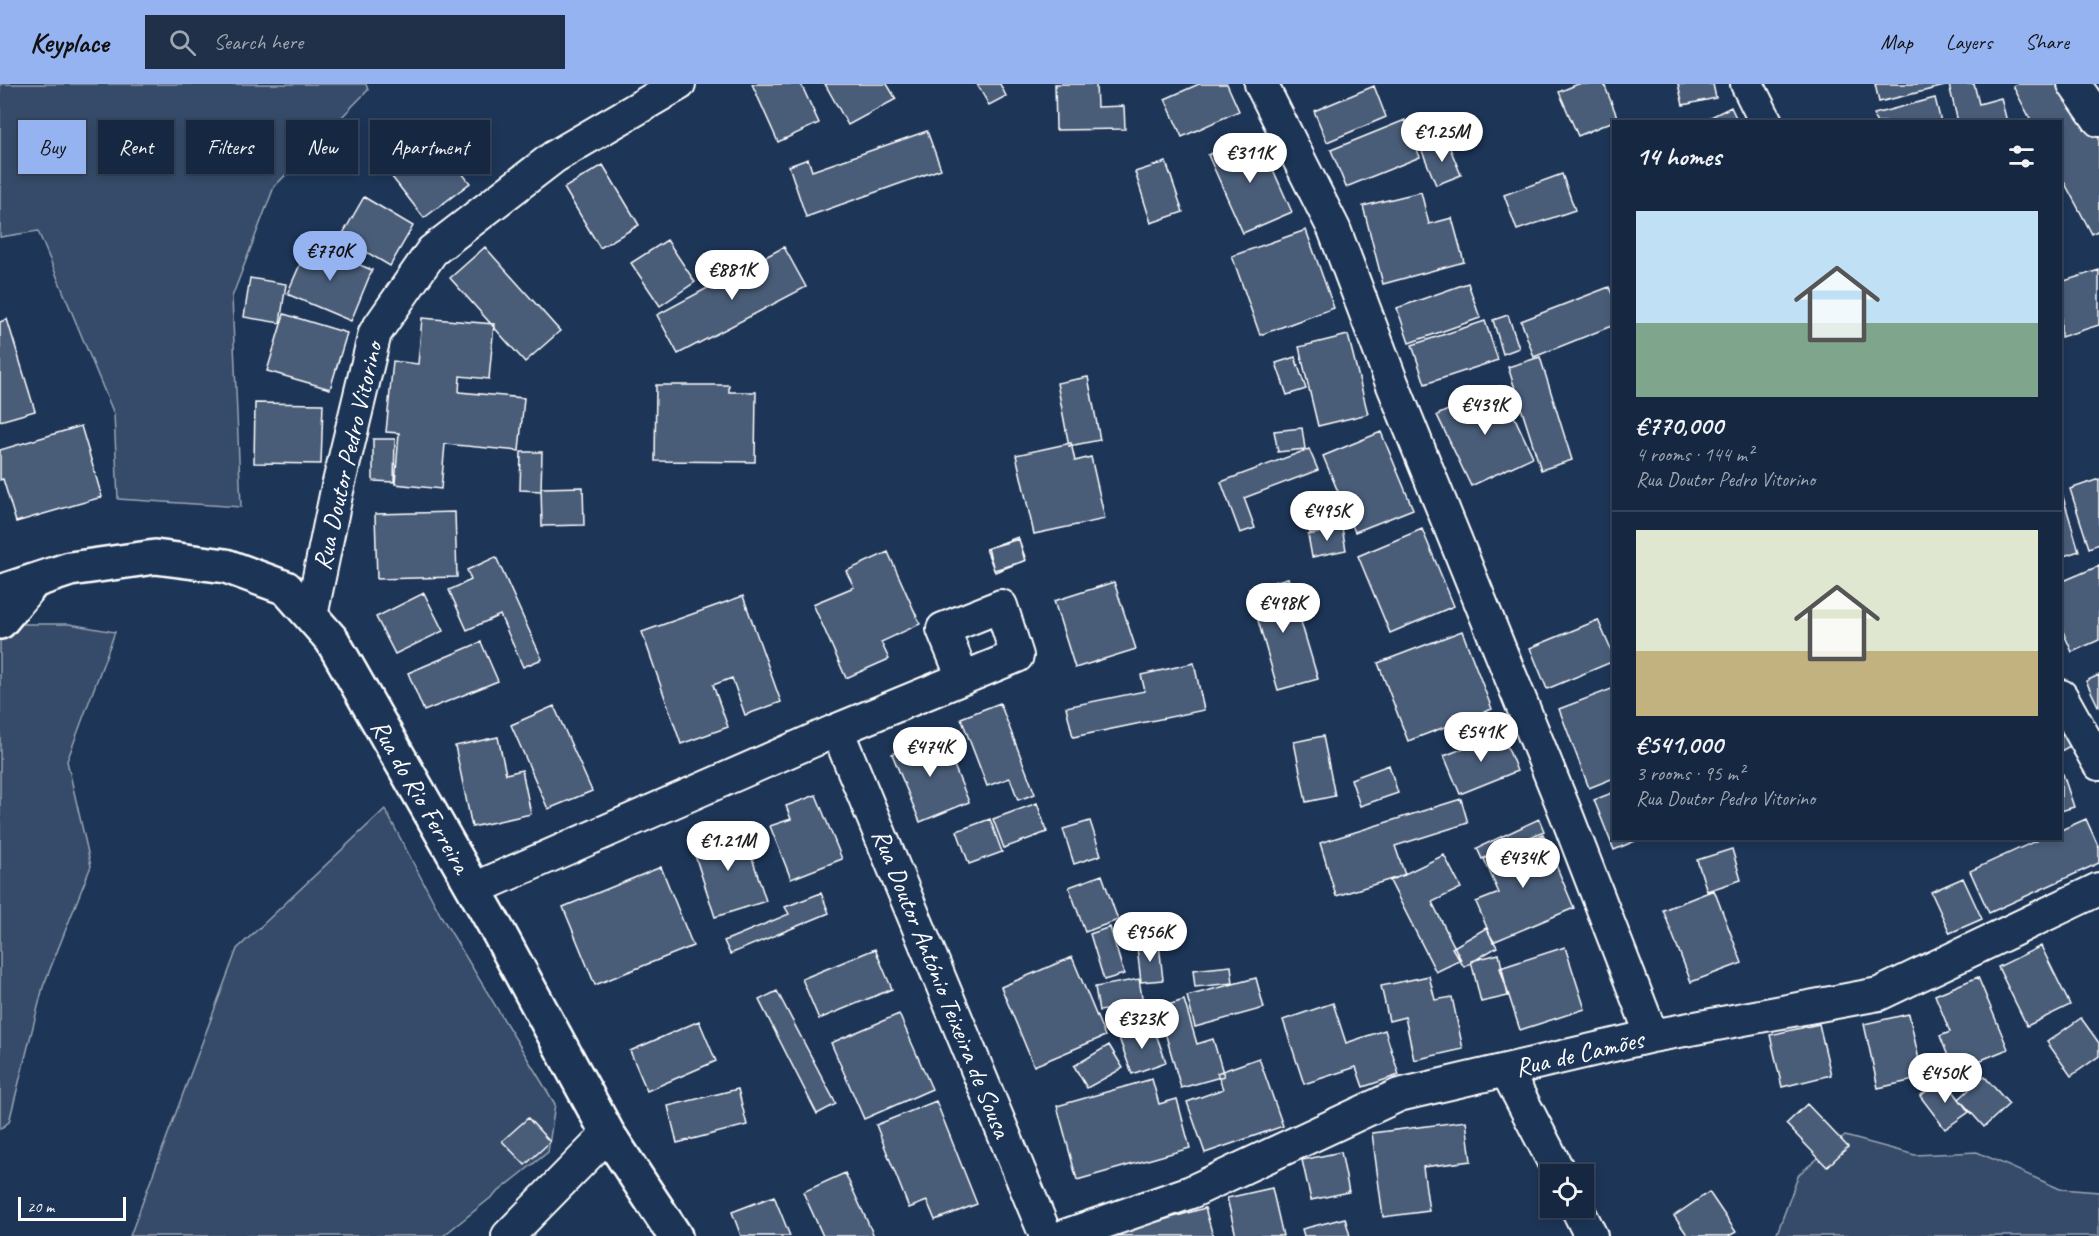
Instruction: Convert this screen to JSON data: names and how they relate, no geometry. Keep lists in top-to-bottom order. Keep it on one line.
{"streets":{"street":["Rua Doutor Pedro Vitorino","Rua do Rio Ferreira","Rua Doutor António Teixeira de Sousa","Rua de Camões"]},"crossings":[["Rua Doutor Pedro Vitorino","Rua do Rio Ferreira"]],"scale_bar":"20 m","page":{"header":"Keyplace","search":"Search here","nav":["Map","Layers","Share"],"price":["€1.25M","€311K","€770K","€881K","€439K","€495K","€498K","€541K","€474K","€1.21M","€434K","€956K","€323K","€450K"],"chip":["Buy","Rent","Filters","New","Apartment"],"heading":"14 homes","list":[{"name":"€770,000","note":"4 rooms · 144 m² · Rua Doutor Pedro Vitorino"},{"name":"€541,000","note":"3 rooms · 95 m² · Rua Doutor Pedro Vitorino"}],"scale":"20 m"}}
